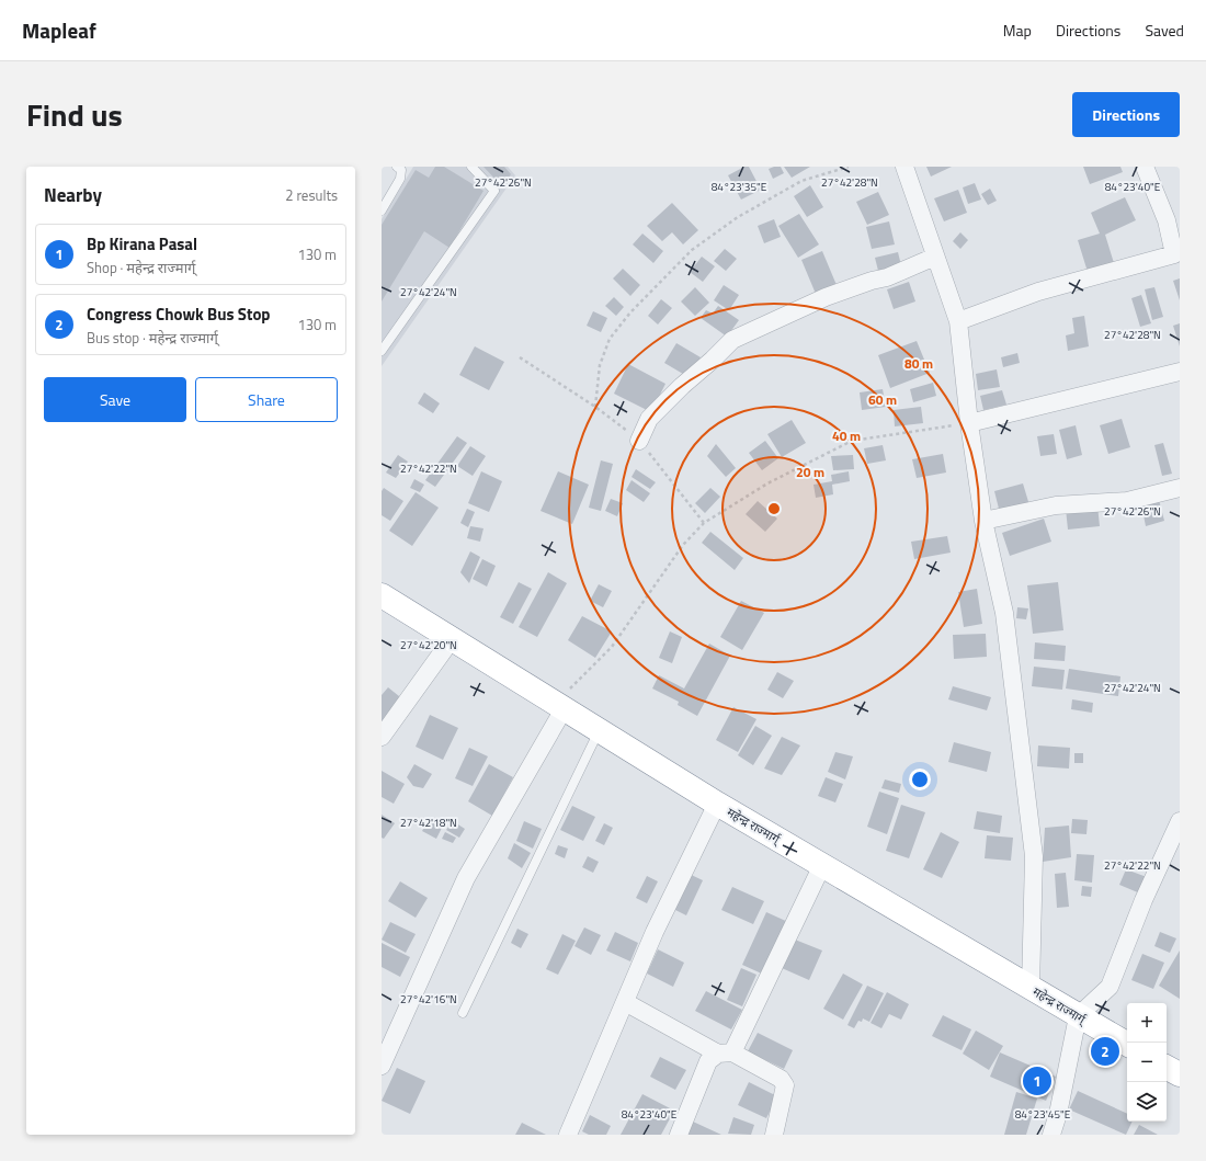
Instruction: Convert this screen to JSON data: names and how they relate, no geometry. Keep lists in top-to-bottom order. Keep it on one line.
{"streets":{"highway":["महेन्द्र राज्मार्ग्"]},"page":{"header":"Mapleaf","nav":["Map","Directions","Saved"],"title":"Find us","buttons":["Directions",["Save","Share"]],"heading":["Nearby","2 results"],"list":[{"mark":"1","name":"Bp Kirana Pasal","note":"Shop · महेन्द्र राज्मार्ग्","value":"130 m"},{"mark":"2","name":"Congress Chowk Bus Stop","note":"Bus stop · महेन्द्र राज्मार्ग्","value":"130 m"}],"map_buttons":["+","−"],"pins":["2","1"]},"coordinates":["27°42'26\"N","27°42'28\"N","84°23'35\"E","84°23'40\"E","27°42'24\"N","27°42'22\"N","27°42'20\"N","27°42'18\"N","27°42'16\"N","84°23'45\"E"],"rings":["80 m","60 m","40 m","20 m"]}
